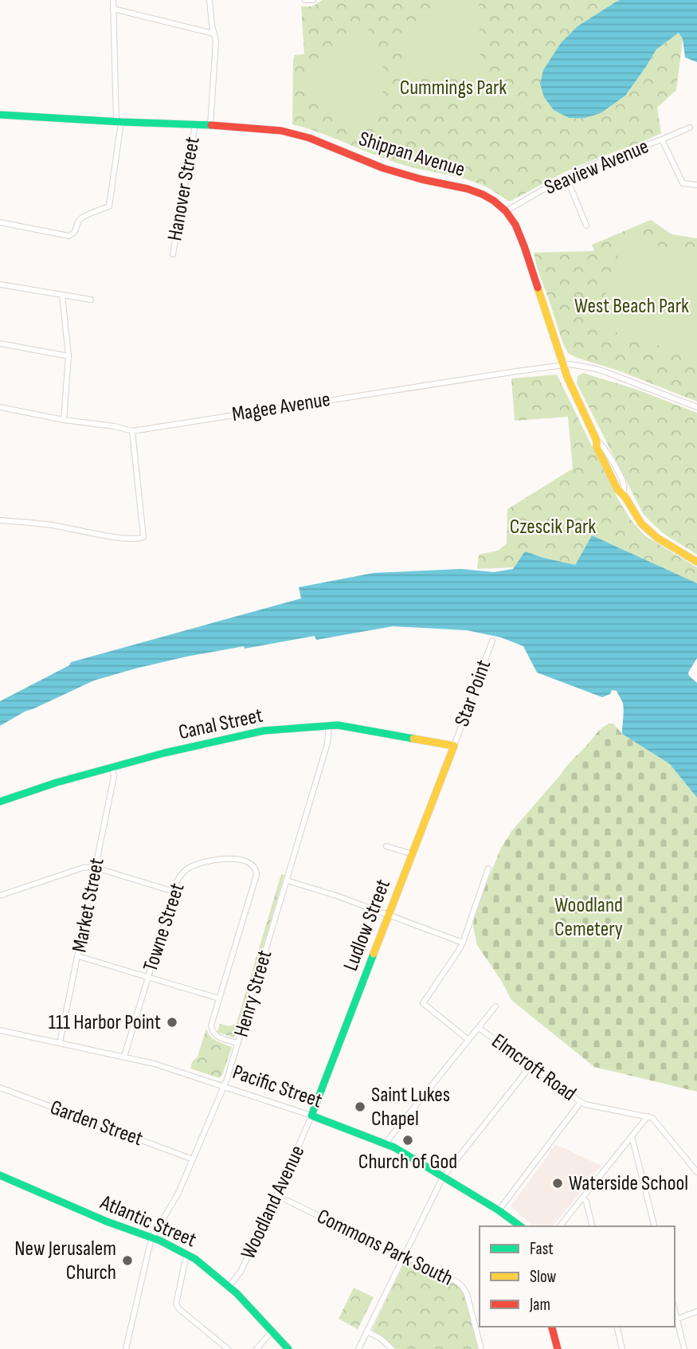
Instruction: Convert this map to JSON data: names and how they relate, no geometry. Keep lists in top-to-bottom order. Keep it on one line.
{"streets":{"street":["Shippan Avenue","Seaview Avenue","Hanover Street","Magee Avenue","Star Point","Canal Street","Market Street","Ludlow Street","Towne Street","Henry Street","Elmcroft Road","Pacific Street","Garden Street","Woodland Avenue","Atlantic Street","Commons Park South"]},"crossings":[["Shippan Avenue","Seaview Avenue"],["Shippan Avenue","Hanover Street"],["Shippan Avenue","Magee Avenue"],["Star Point","Canal Street"],["Star Point","Ludlow Street"],["Canal Street","Market Street"],["Canal Street","Ludlow Street"],["Canal Street","Henry Street"],["Market Street","Pacific Street"],["Ludlow Street","Pacific Street"],["Ludlow Street","Woodland Avenue"],["Towne Street","Henry Street"],["Towne Street","Pacific Street"],["Henry Street","Pacific Street"],["Henry Street","Garden Street"],["Henry Street","Atlantic Street"],["Pacific Street","Woodland Avenue"],["Woodland Avenue","Atlantic Street"],["Woodland Avenue","Commons Park South"]],"parks":["Cummings Park","West Beach Park","Czescik Park","Woodland Cemetery"],"places":["111 Harbor Point","Saint Lukes Chapel","Church of God","Waterside School","New Jerusalem Church"],"legend":["Fast","Slow","Jam"]}
